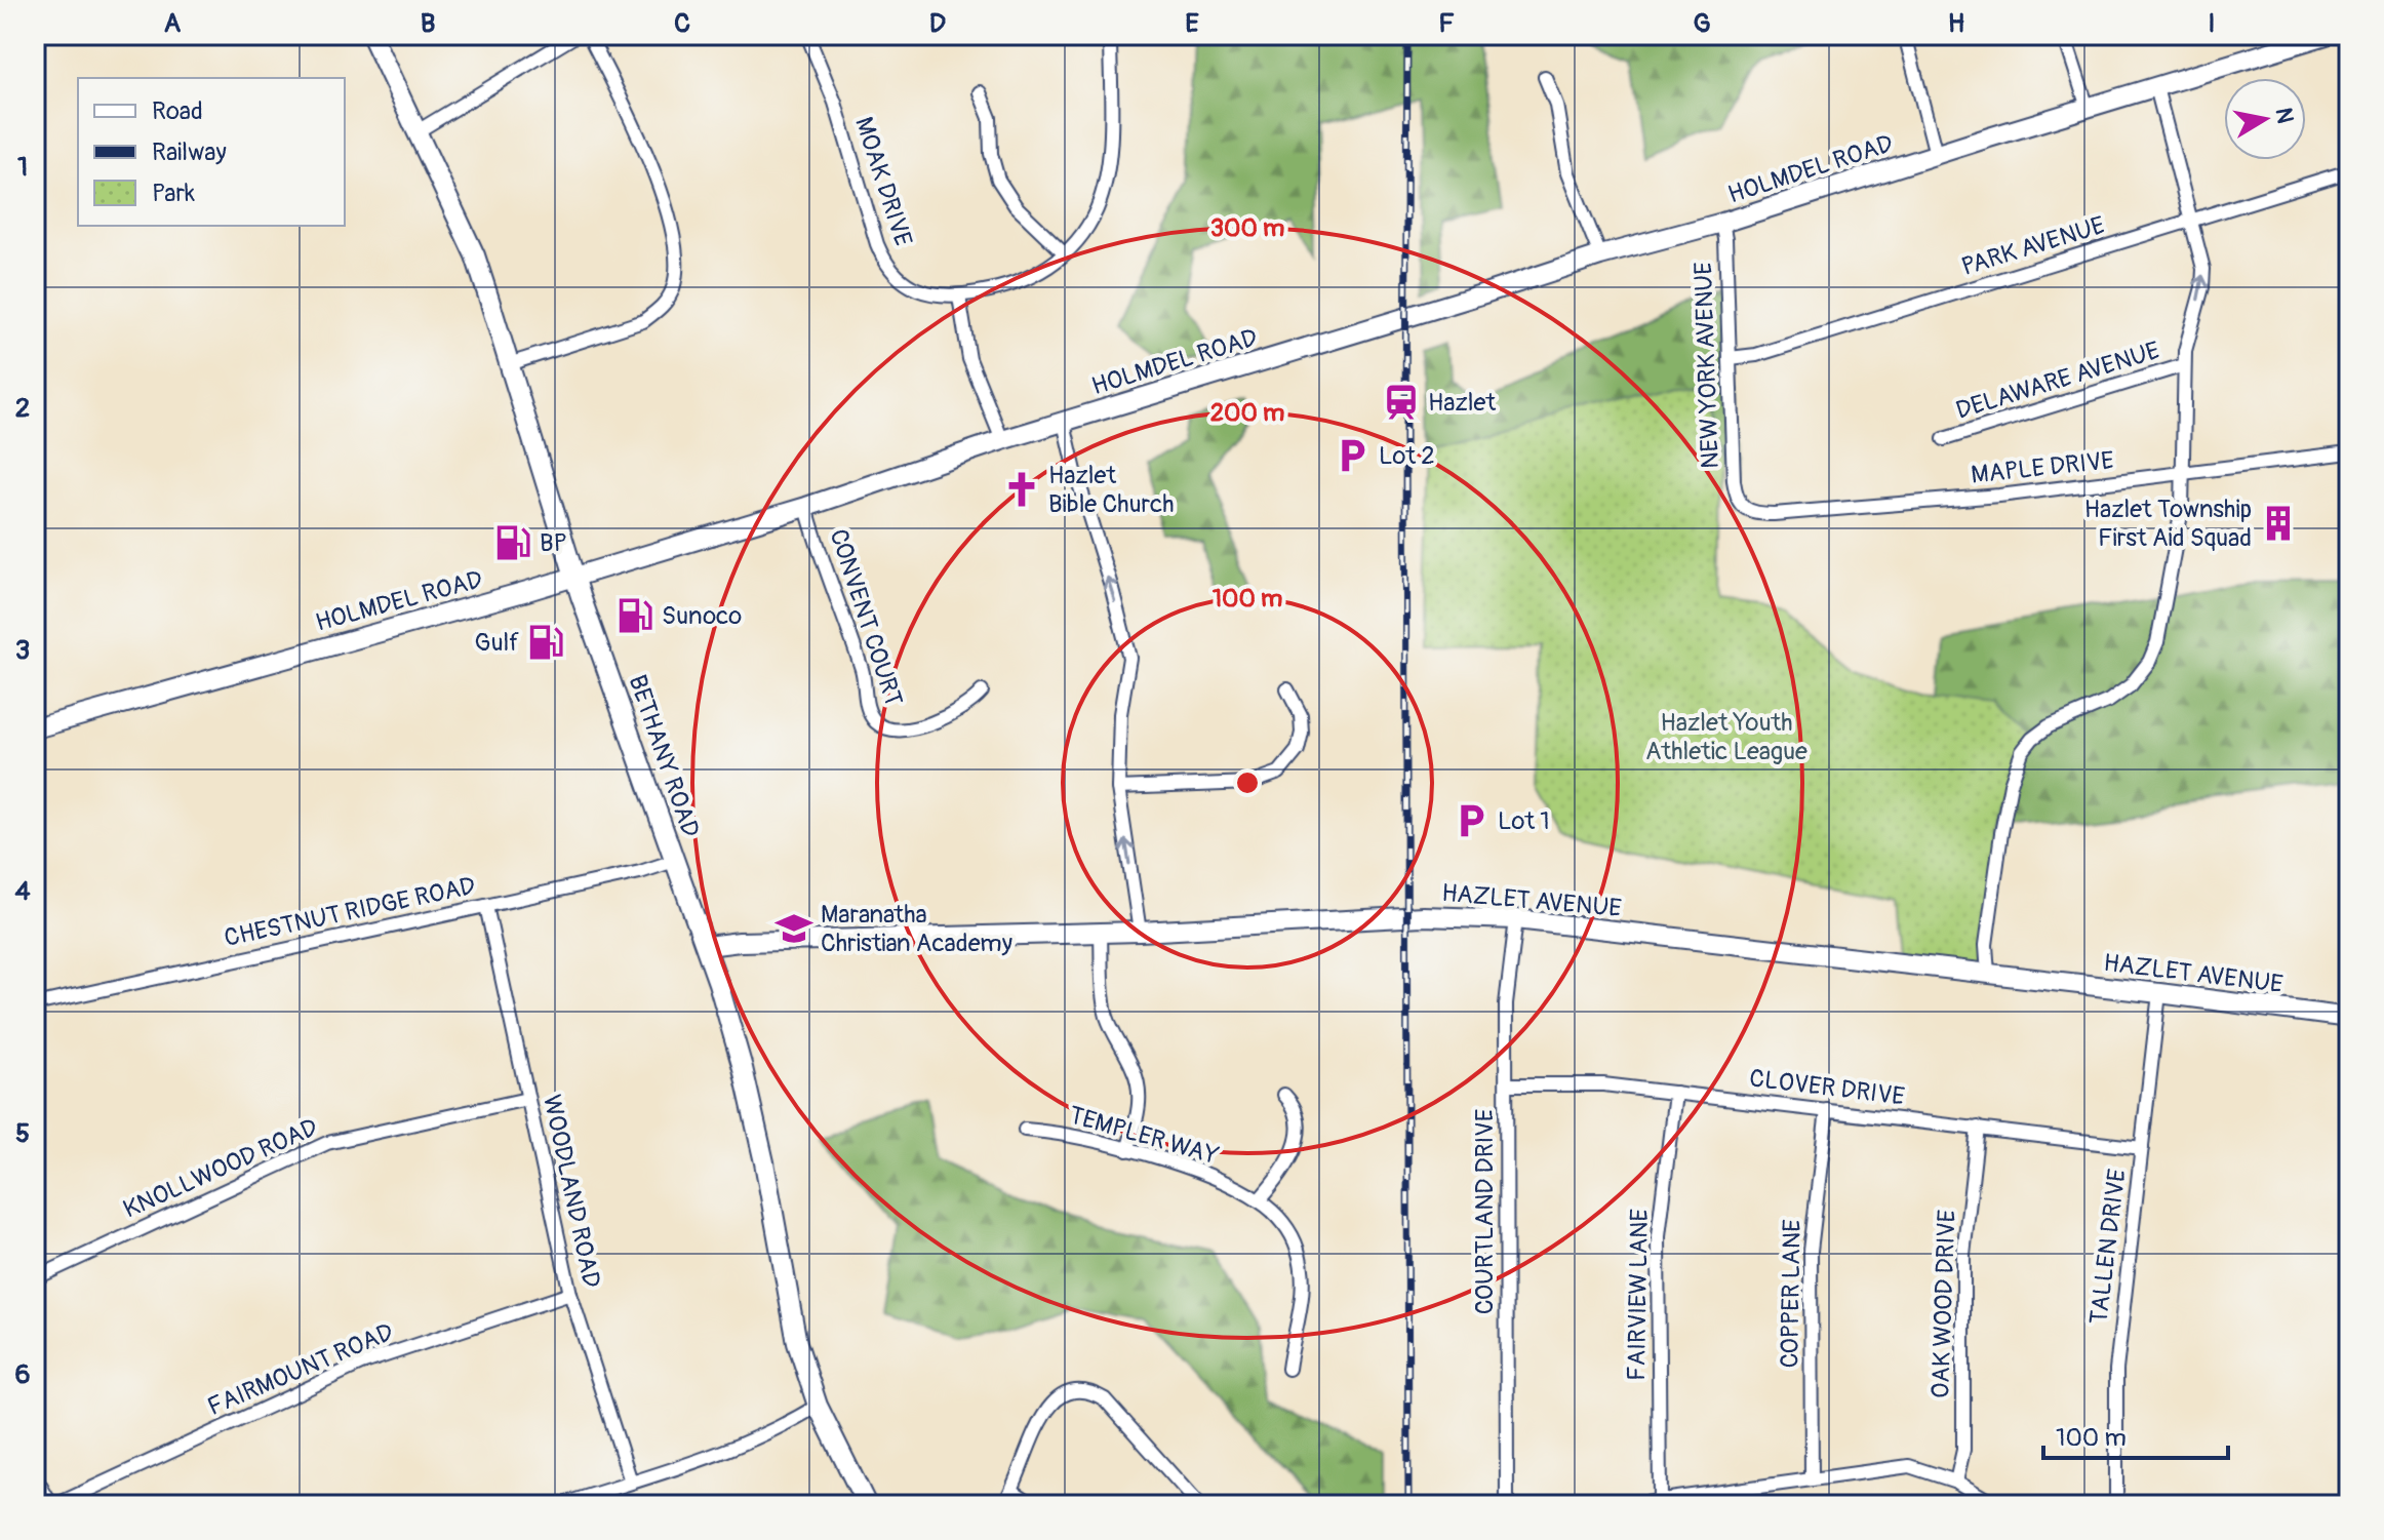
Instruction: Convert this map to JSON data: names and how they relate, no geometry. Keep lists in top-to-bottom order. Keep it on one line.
{"streets":{"street":["HOLMDEL ROAD","MOAK DRIVE","PARK AVENUE","NEW YORK AVENUE","DELAWARE AVENUE","MAPLE DRIVE","CONVENT COURT","BETHANY ROAD","HAZLET AVENUE","CHESTNUT RIDGE ROAD","CLOVER DRIVE","TEMPLER WAY","KNOLLWOOD ROAD","WOODLAND ROAD","COURTLAND DRIVE","TALLEN DRIVE","COPPER LANE","FAIRVIEW LANE","OAK WOOD DRIVE","FAIRMOUNT ROAD"]},"crossings":[["HOLMDEL ROAD","NEW YORK AVENUE"],["HOLMDEL ROAD","CONVENT COURT"],["HOLMDEL ROAD","BETHANY ROAD"],["PARK AVENUE","NEW YORK AVENUE"],["NEW YORK AVENUE","MAPLE DRIVE"],["BETHANY ROAD","HAZLET AVENUE"],["BETHANY ROAD","CHESTNUT RIDGE ROAD"],["HAZLET AVENUE","COURTLAND DRIVE"],["HAZLET AVENUE","TALLEN DRIVE"],["CHESTNUT RIDGE ROAD","WOODLAND ROAD"],["CLOVER DRIVE","COURTLAND DRIVE"],["CLOVER DRIVE","TALLEN DRIVE"],["CLOVER DRIVE","COPPER LANE"],["CLOVER DRIVE","FAIRVIEW LANE"],["CLOVER DRIVE","OAK WOOD DRIVE"],["KNOLLWOOD ROAD","WOODLAND ROAD"],["WOODLAND ROAD","FAIRMOUNT ROAD"]],"parks":["Hazlet Youth Athletic League"],"places":{"station":["Hazlet"],"parking":["Lot 2","Lot 1"],"church":["Hazlet Bible Church"],"building":["Hazlet Township First Aid Squad"],"fuel station":["BP","Sunoco","Gulf"],"school or university":["Maranatha Christian Academy"]},"legend":["Road","Railway","Park"],"scale_bar":"100 m","north":"right","grid":{"columns":["A","B","C","D","E","F","G","H","I"],"rows":["1","2","3","4","5","6"]},"rings":["300 m","200 m","100 m"]}
